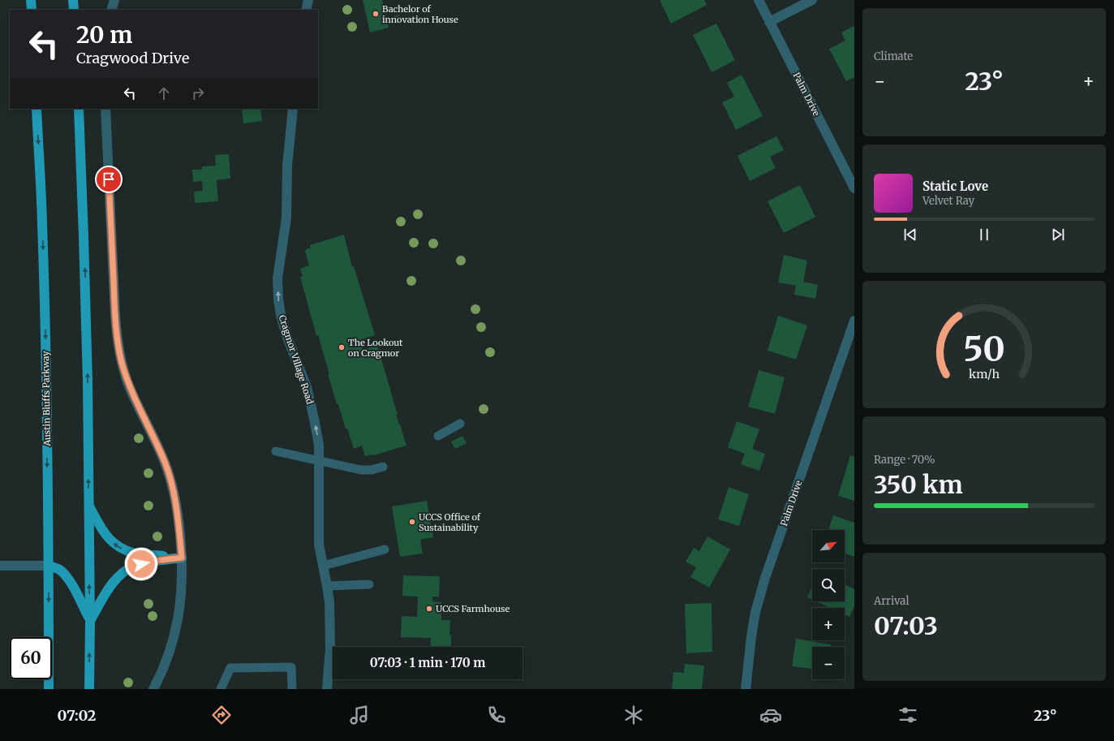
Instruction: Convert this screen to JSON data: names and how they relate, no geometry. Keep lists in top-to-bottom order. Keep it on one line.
{"streets":{"main road":["Austin Bluffs Parkway"],"street":["Palm Drive","Cragmor Village Road"]},"one_way":["Cragmor Village Road"],"places":["Bachelor of innovation House","The Lookout on Cragmor","UCCS Office of Sustainability","UCCS Farmhouse"],"north":"top right","page":{"tile":["Climate",["Range · 70%","350 km"],["Arrival","07:03"]],"turn":["20 m","Cragwood Drive"],"heat":["−","23°","+"],"song":["Static Love","Velvet Ray"],"map_buttons":["+","−"],"limit":"60","trip":"07:03 · 1 min · 170 m","tabs":["07:02","23°"],"gauge":["50","km/h"]}}
